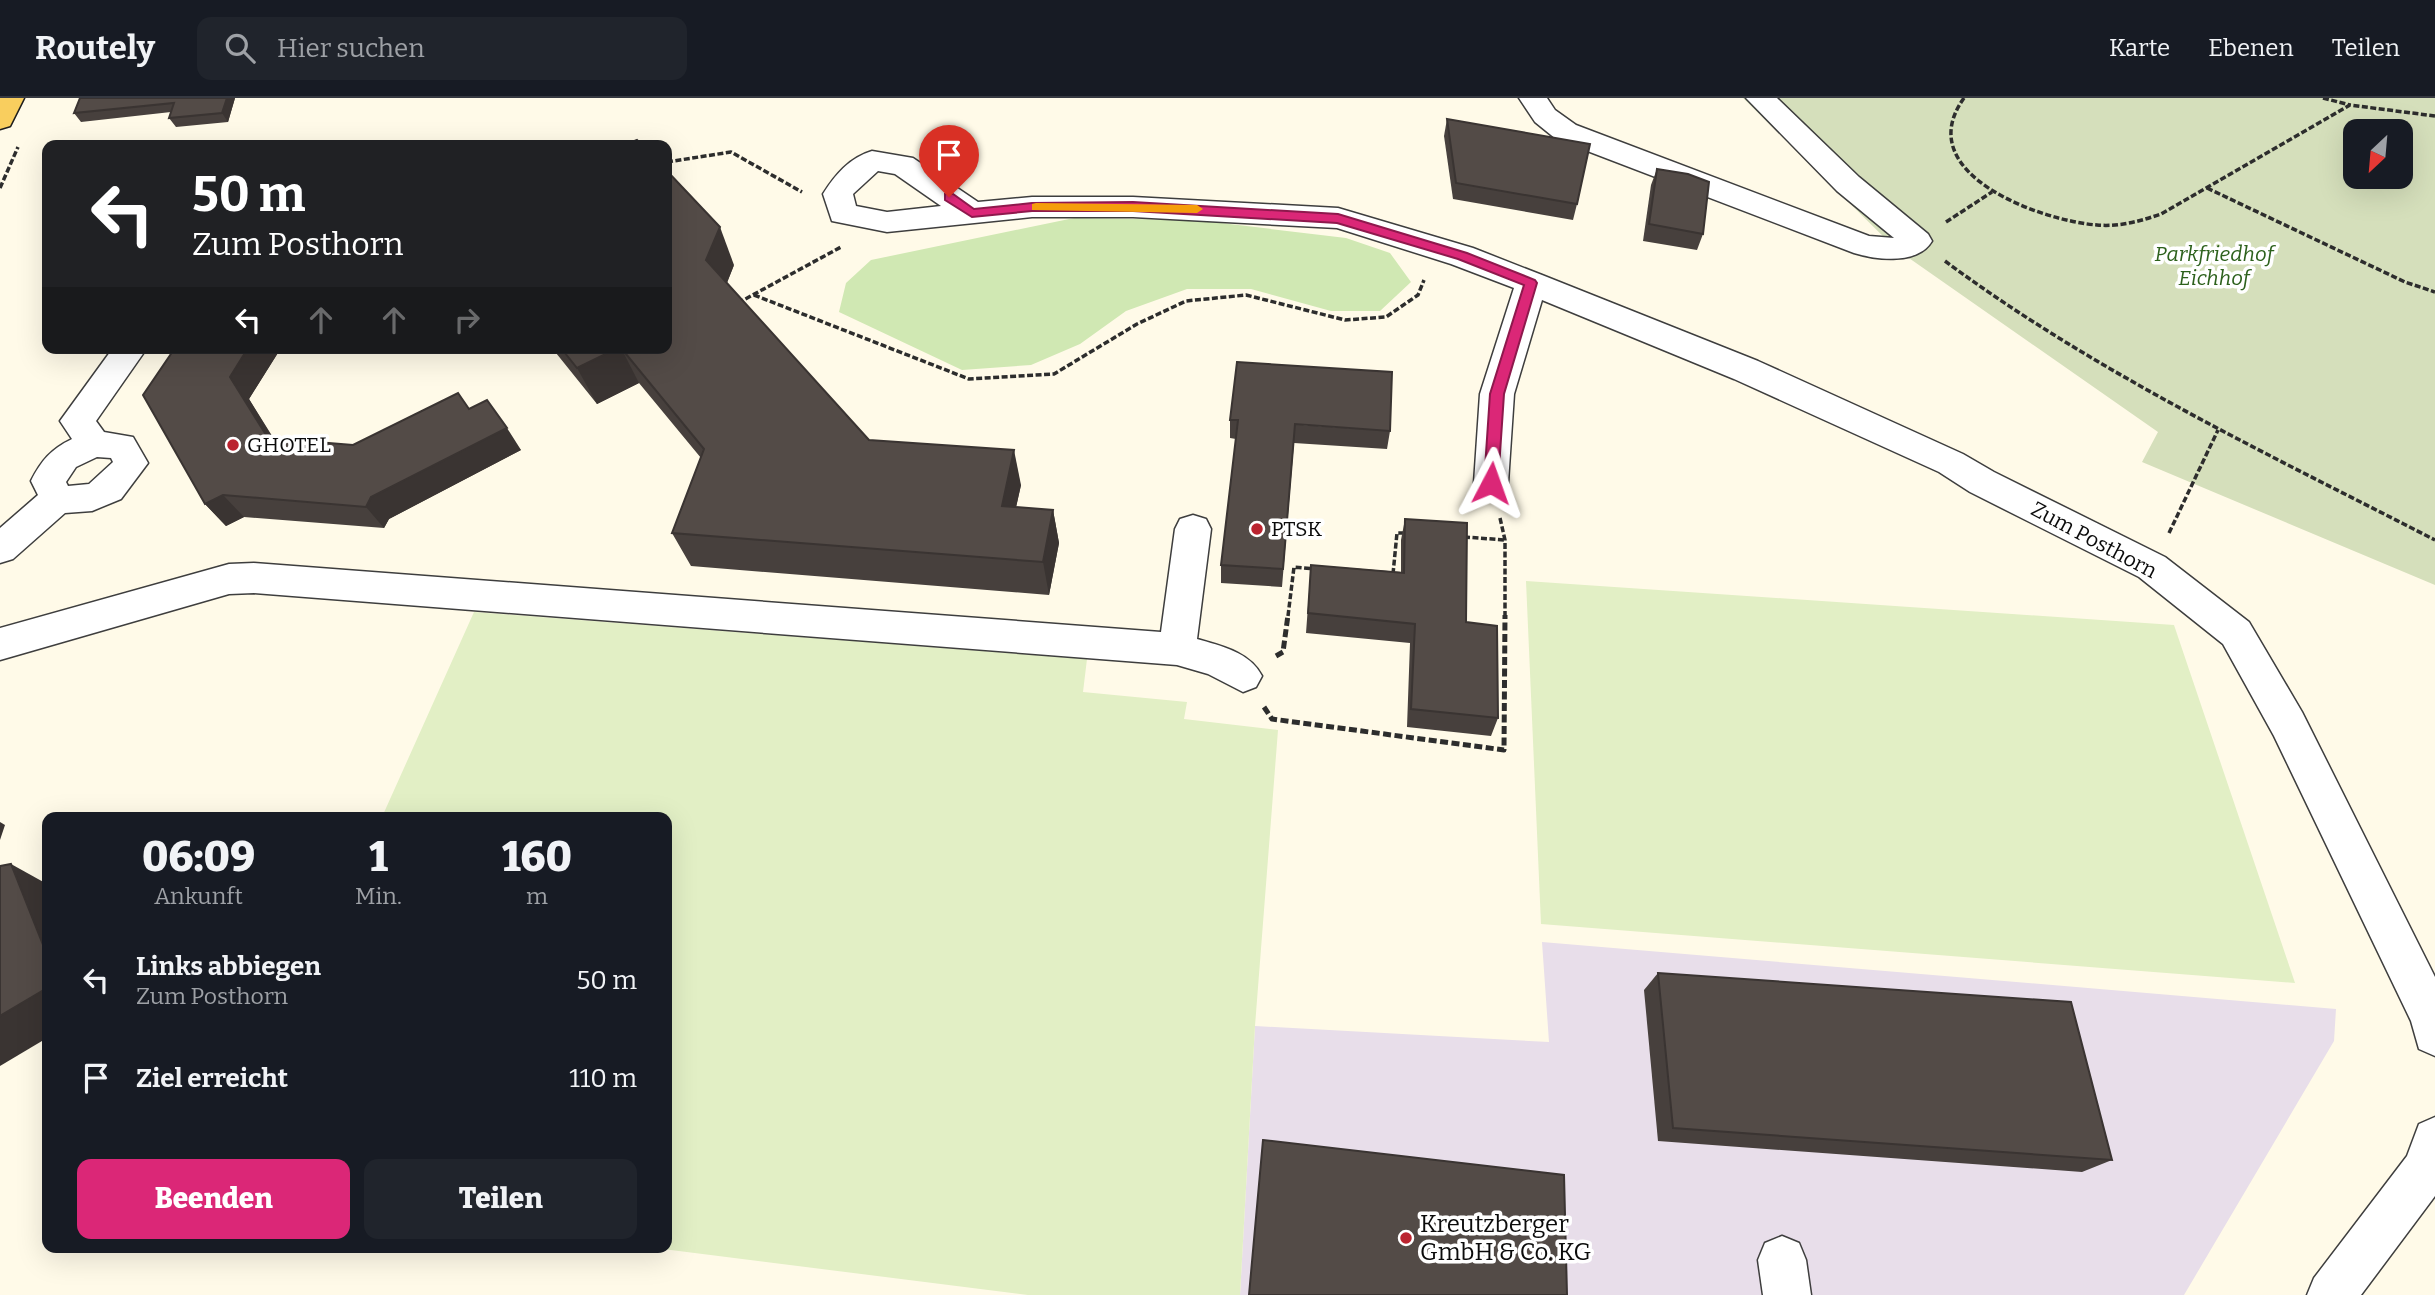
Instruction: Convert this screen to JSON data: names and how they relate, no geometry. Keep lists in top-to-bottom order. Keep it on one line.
{"streets":{"lane":["Zum Posthorn"]},"parks":["Parkfriedhof Eichhof"],"places":["GHOTEL","PTSK","Kreutzberger GmbH & Co. KG"],"north":"bottom left","page":{"header":"Routely","search":"Hier suchen","nav":["Karte","Ebenen","Teilen"],"turn":["50 m","Zum Posthorn"],"eta":["06:09","Ankunft","1","Min.","160","m"],"list":[{"name":"Links abbiegen","note":"Zum Posthorn","value":"50 m"},{"name":"Ziel erreicht","value":"110 m"}],"buttons":["Beenden","Teilen"]}}
